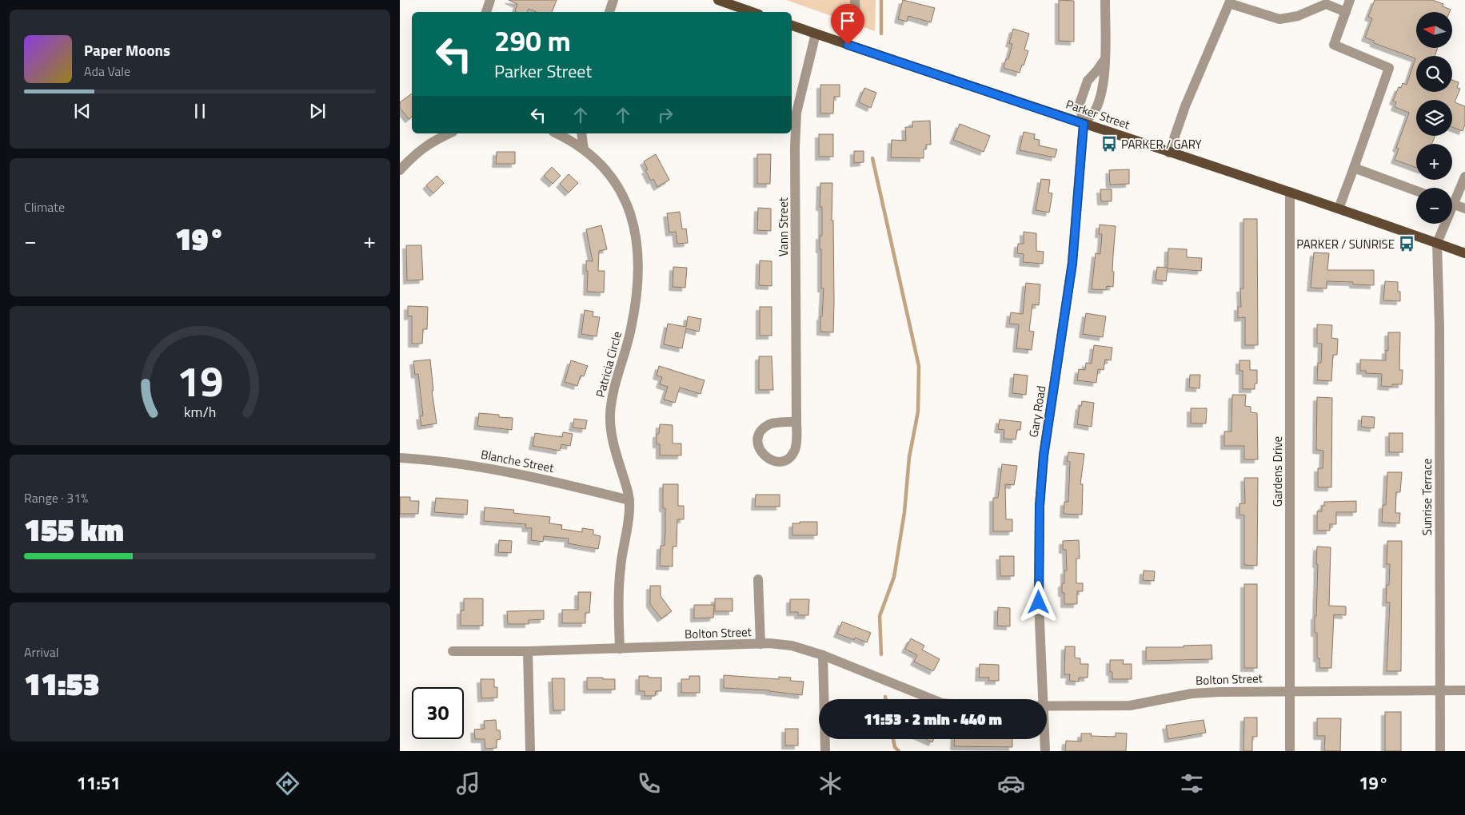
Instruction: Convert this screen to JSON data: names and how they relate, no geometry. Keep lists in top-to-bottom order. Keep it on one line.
{"streets":{"main road":["Parker Street"],"street":["Vann Street","Patricia Circle","Gary Road","Blanche Street","Gardens Drive","Sunrise Terrace","Bolton Street"]},"crossings":[["Parker Street","Vann Street"],["Parker Street","Gary Road"],["Parker Street","Gardens Drive"],["Parker Street","Sunrise Terrace"],["Patricia Circle","Blanche Street"],["Patricia Circle","Bolton Street"],["Gardens Drive","Bolton Street"],["Sunrise Terrace","Bolton Street"]],"places":{"bus stop":["PARKER / GARY","PARKER / SUNRISE"]},"north":"left","page":{"map_buttons":["+","−"],"turn":["290 m","Parker Street"],"song":["Paper Moons","Ada Vale"],"tile":["Climate",["Range · 31%","155 km"],["Arrival","11:53"]],"heat":["−","19°","+"],"limit":"30","trip":"11:53 · 2 min · 440 m","tabs":["11:51","19°"],"gauge":["19","km/h"]}}
